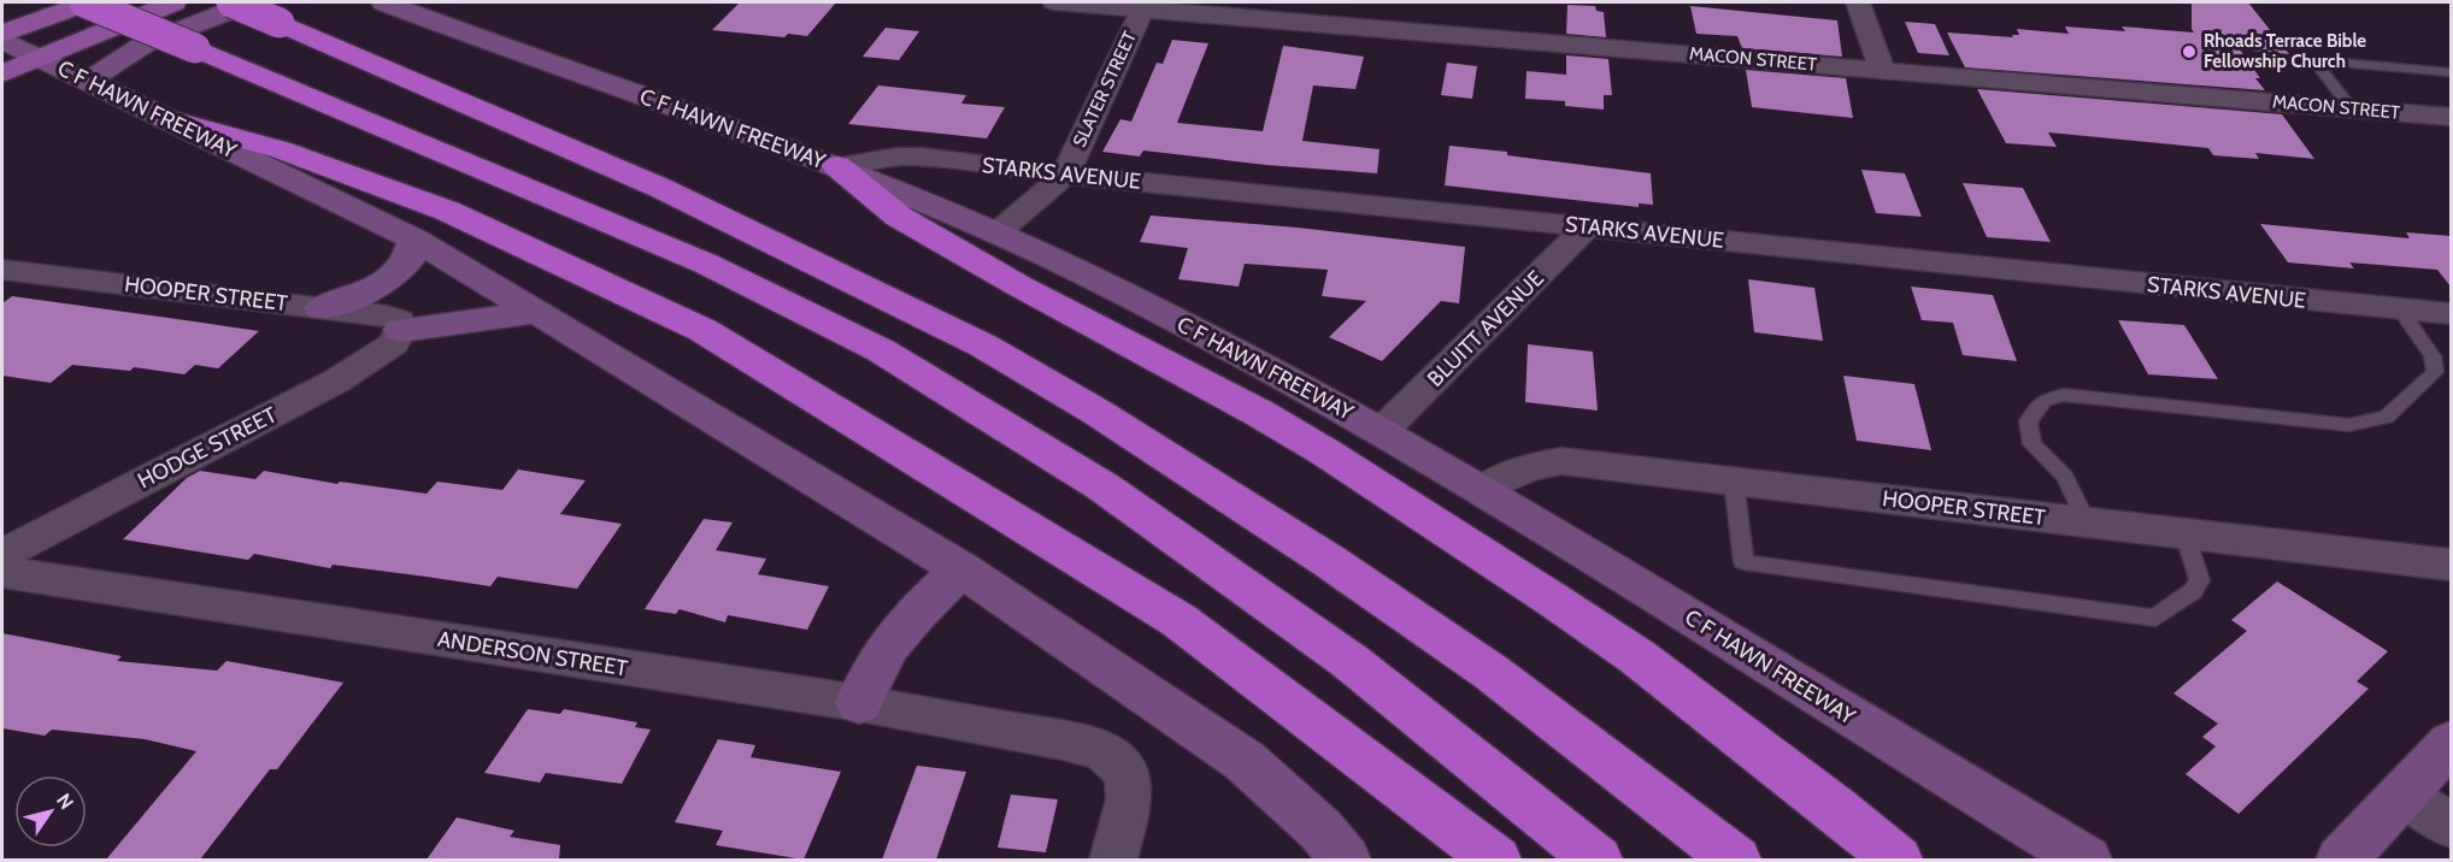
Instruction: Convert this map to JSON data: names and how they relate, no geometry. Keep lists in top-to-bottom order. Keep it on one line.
{"streets":{"main road":["C F HAWN FREEWAY"],"street":["MACON STREET","SLATER STREET","STARKS AVENUE","HOOPER STREET","BLUITT AVENUE","HODGE STREET","ANDERSON STREET"]},"crossings":[["MACON STREET","SLATER STREET"],["SLATER STREET","C F HAWN FREEWAY"],["SLATER STREET","STARKS AVENUE"],["C F HAWN FREEWAY","STARKS AVENUE"],["C F HAWN FREEWAY","HOOPER STREET"],["C F HAWN FREEWAY","BLUITT AVENUE"],["STARKS AVENUE","BLUITT AVENUE"],["HOOPER STREET","HODGE STREET"]],"places":["Rhoads Terrace Bible Fellowship Church"],"north":"top right"}
